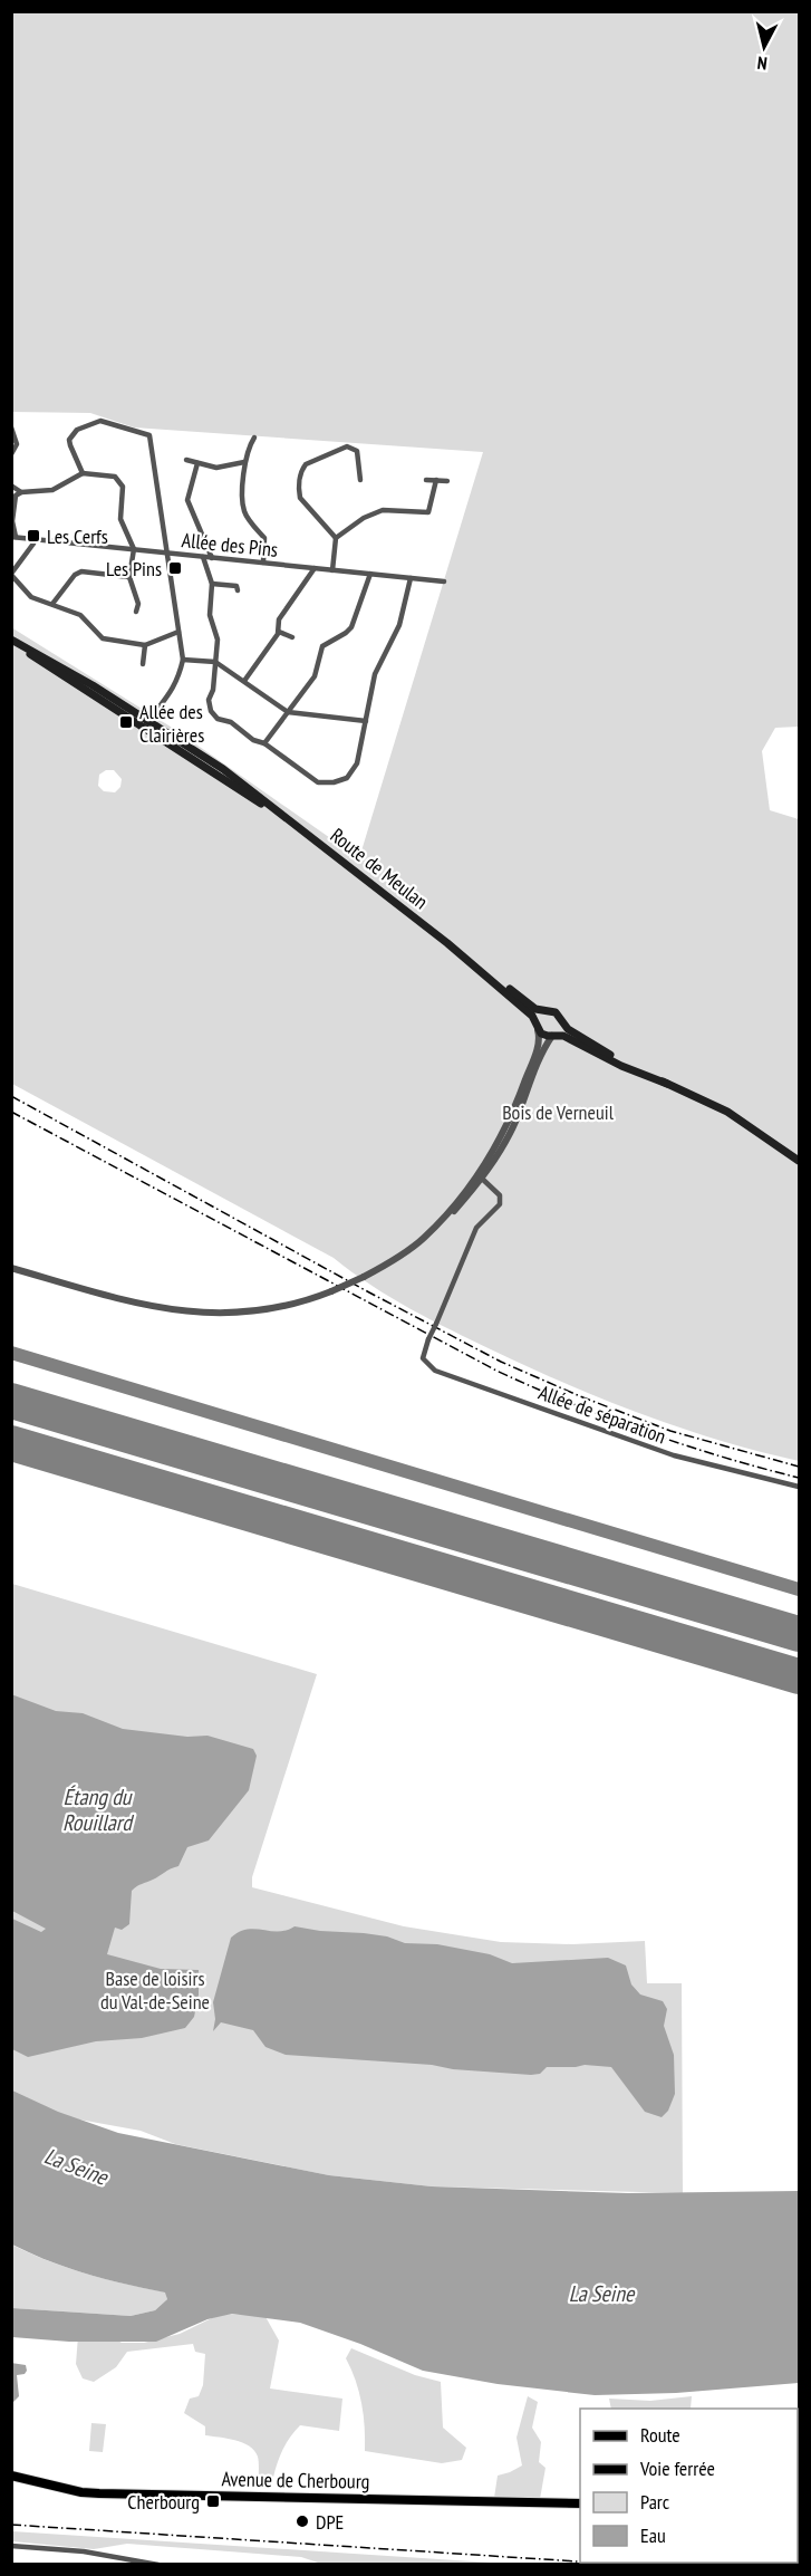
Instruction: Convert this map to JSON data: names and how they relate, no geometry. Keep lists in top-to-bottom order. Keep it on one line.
{"streets":{"main road":["Route de Meulan","Avenue de Cherbourg"],"street":["Allée des Pins","Allée de séparation"]},"water":["Étang du Rouillard","La Seine"],"parks":["Bois de Verneuil","Base de loisirs du Val-de-Seine"],"places":{"transit":["Les Cerfs","Les Pins","Allée des Clairières","Cherbourg"],"other":["DPE"]},"legend":["Route","Voie ferrée","Parc","Eau"],"north":"bottom"}
